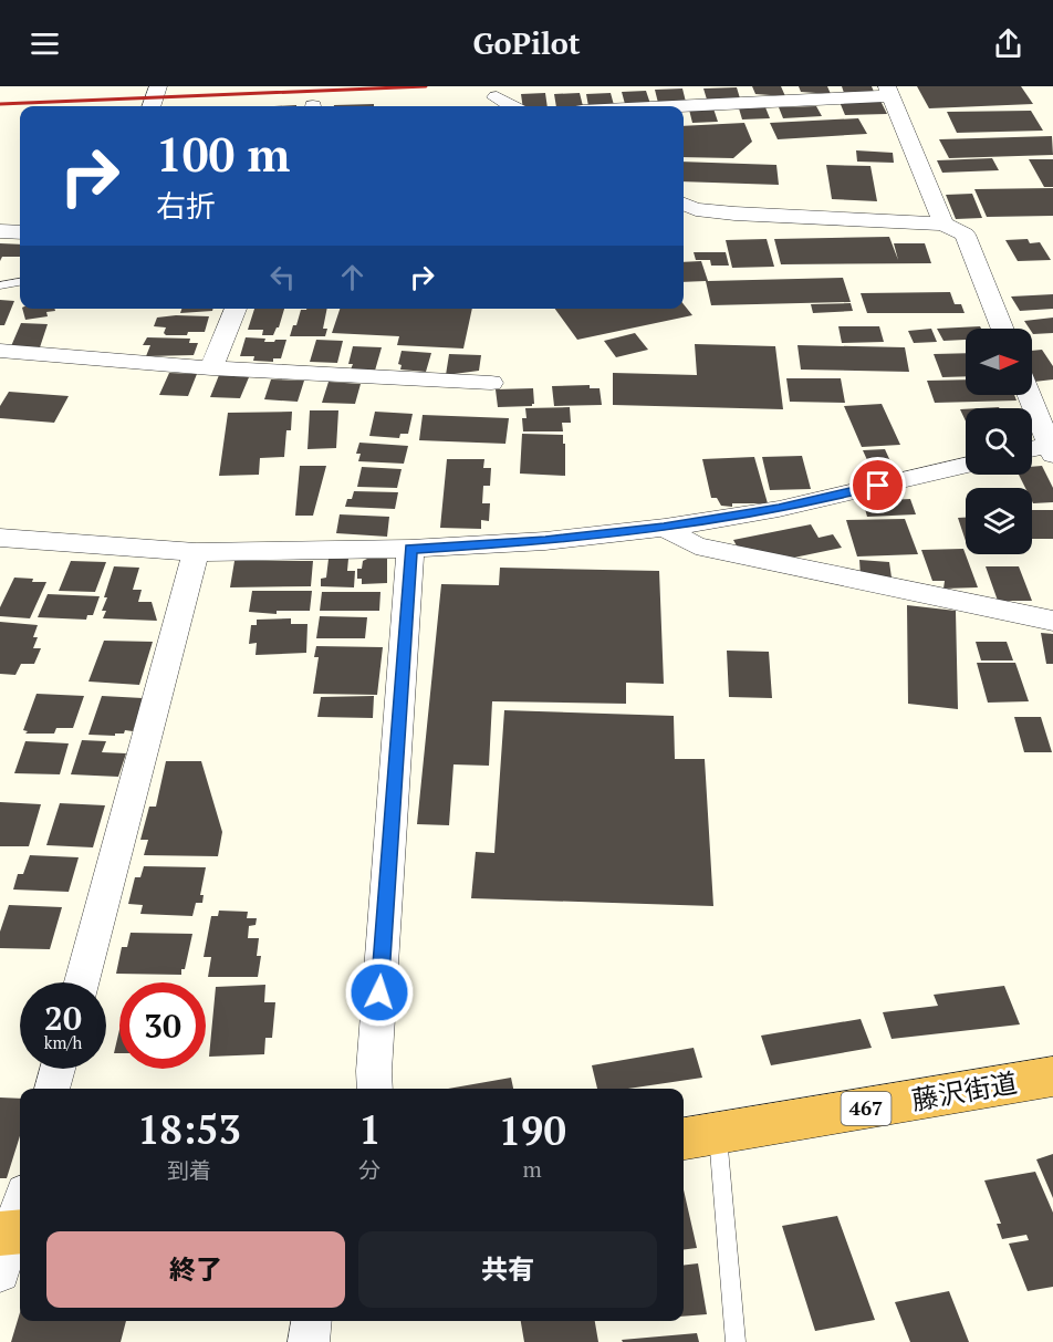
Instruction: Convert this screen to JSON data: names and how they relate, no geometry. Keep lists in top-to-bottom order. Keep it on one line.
{"streets":{"highway":["藤沢街道","467"]},"north":"right","page":{"header":"GoPilot","turn":["100 m","右折"],"speed":"20 km/h","limit":"30","eta":["18:53","到着","1","分","190","m"],"buttons":["終了","共有"]}}
